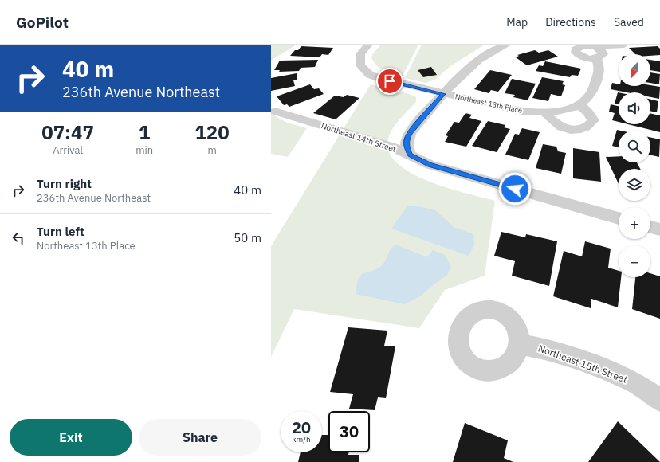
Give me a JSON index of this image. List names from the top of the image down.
{
  "streets": {
    "street": ["Northeast 13th Place", "Northeast 14th Street", "Northeast 15th Street"]
  },
  "north": "bottom left",
  "page": {
    "header": "GoPilot",
    "nav": ["Map", "Directions", "Saved"],
    "turn": ["40 m", "236th Avenue Northeast"],
    "map_buttons": ["+", "−"],
    "eta": [
      "07:47",
      "Arrival",
      "1",
      "min",
      "120",
      "m"
    ],
    "list": [
      {
        "name": "Turn right",
        "note": "236th Avenue Northeast",
        "value": "40 m"
      },
      {
        "name": "Turn left",
        "note": "Northeast 13th Place",
        "value": "50 m"
      }
    ],
    "speed": "20 km/h",
    "limit": "30",
    "buttons": ["Exit", "Share"]
  }
}
